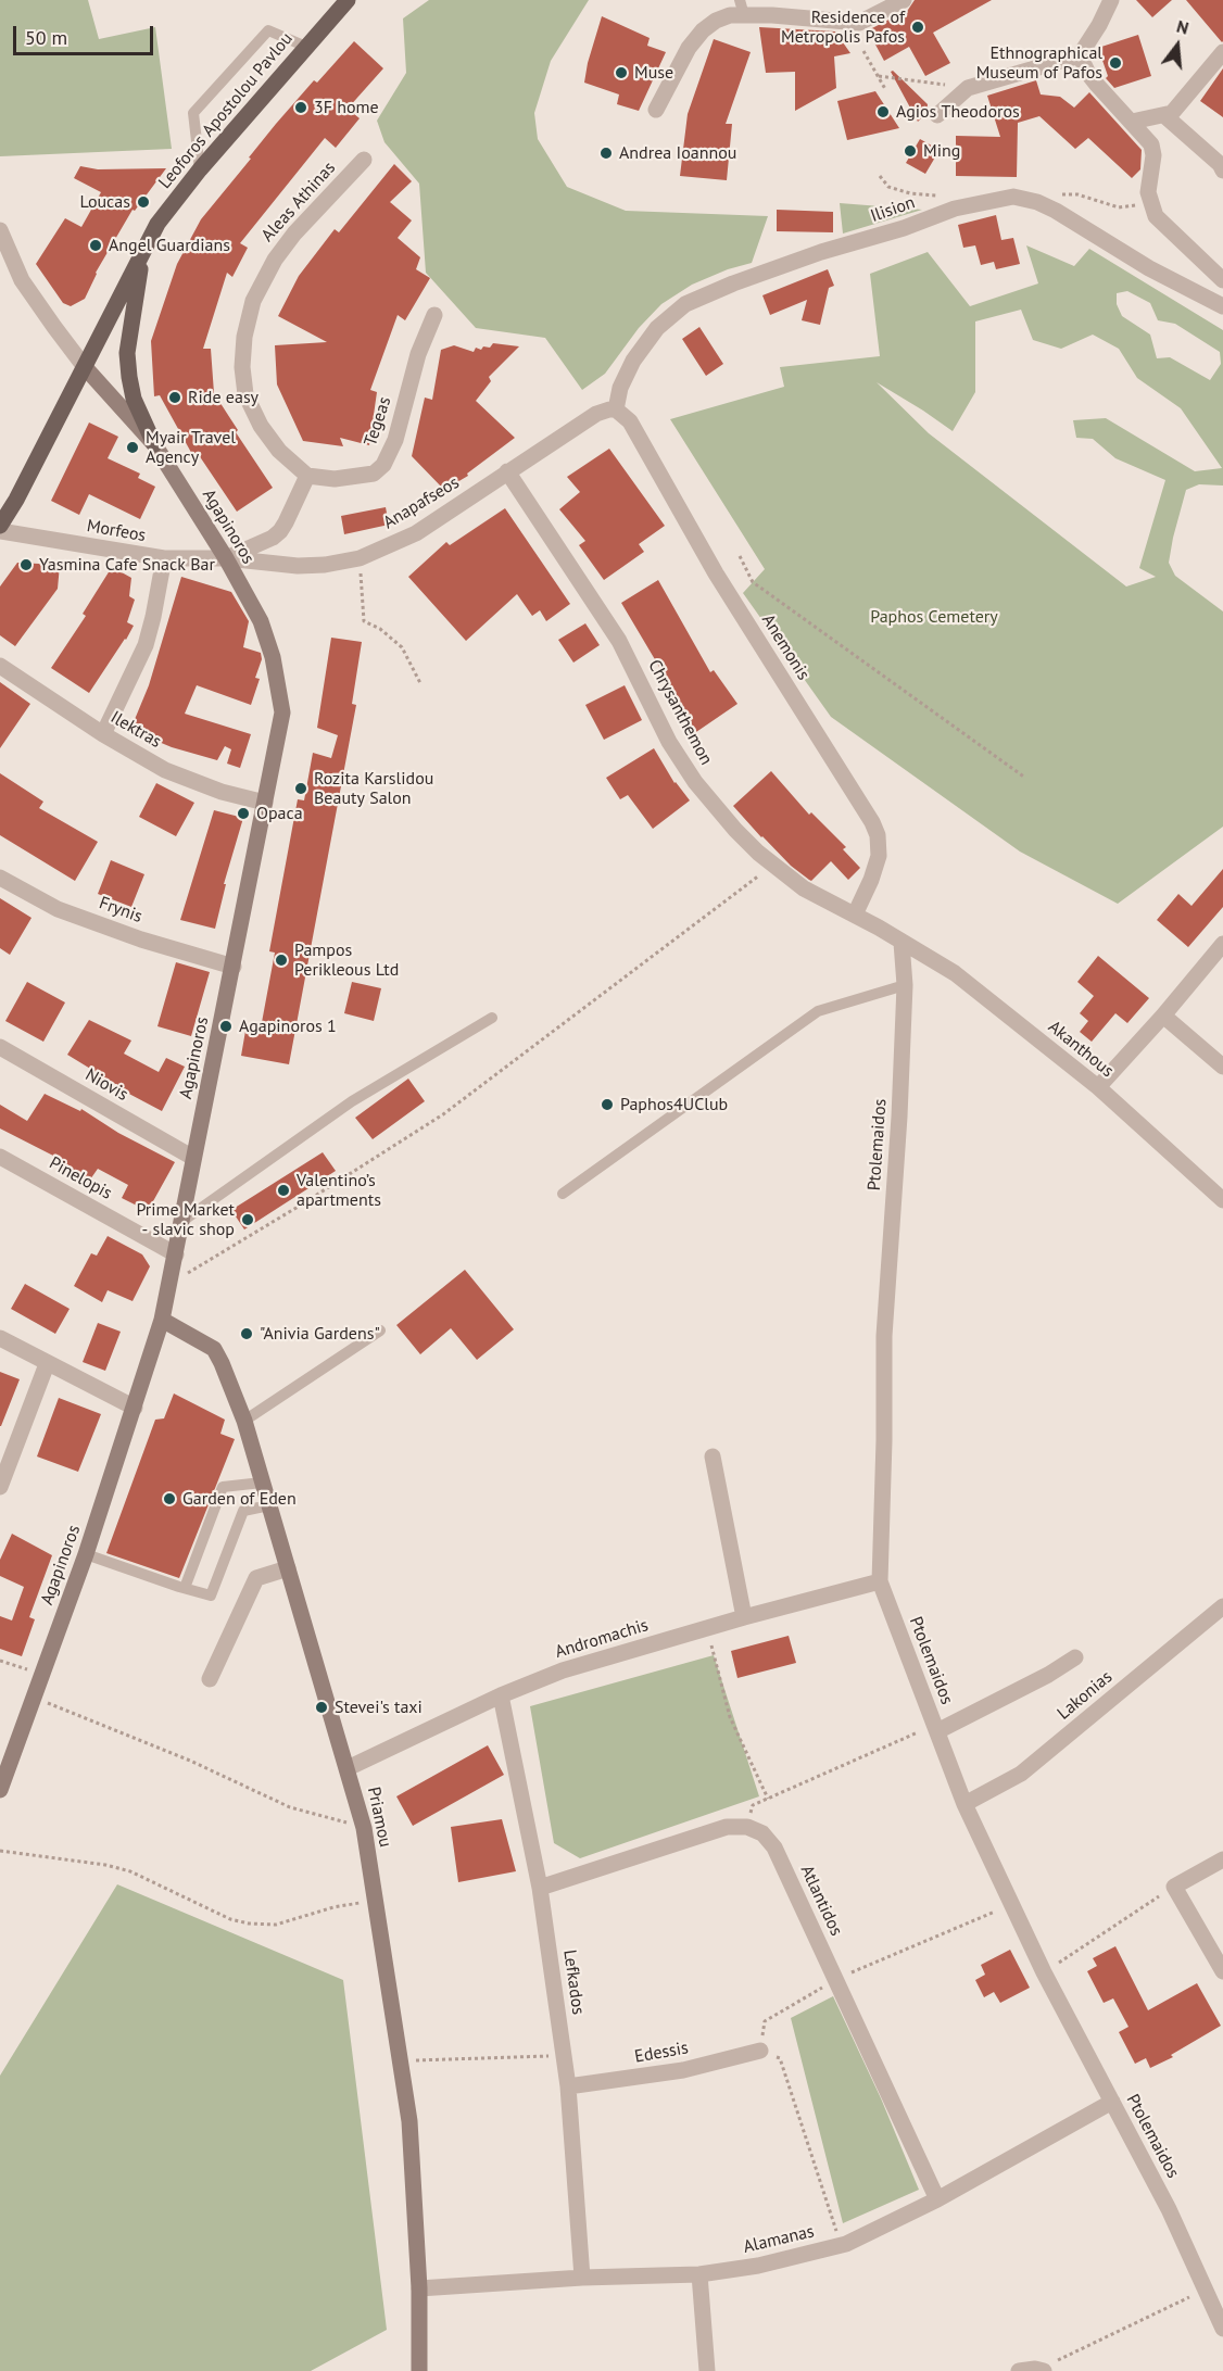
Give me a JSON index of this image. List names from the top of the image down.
{
  "streets": {
    "main road": ["Leoforos Apostolou Pavlou", "Agapinoros", "Priamou"],
    "street": [
      "Aleas Athinas",
      "Ilision",
      "Tegeas",
      "Anapafseos",
      "Morfeos",
      "Anemonis",
      "Chrysanthemon",
      "Ilektras",
      "Frynis",
      "Akanthous",
      "Niovis",
      "Ptolemaidos",
      "Pinelopis",
      "Andromachis",
      "Lakonias",
      "Atlantidos",
      "Lefkados",
      "Edessis",
      "Alamanas"
    ]
  },
  "crossings": [
    ["Leoforos Apostolou Pavlou", "Agapinoros"],
    ["Aleas Athinas", "Tegeas"],
    ["Ilision", "Anapafseos"],
    ["Ilision", "Anemonis"],
    ["Anapafseos", "Agapinoros"],
    ["Anapafseos", "Morfeos"],
    ["Anapafseos", "Anemonis"],
    ["Anapafseos", "Chrysanthemon"],
    ["Agapinoros", "Morfeos"],
    ["Agapinoros", "Ilektras"],
    ["Agapinoros", "Frynis"],
    ["Agapinoros", "Niovis"],
    ["Agapinoros", "Pinelopis"],
    ["Agapinoros", "Priamou"],
    ["Anemonis", "Chrysanthemon"],
    ["Chrysanthemon", "Akanthous"],
    ["Chrysanthemon", "Ptolemaidos"],
    ["Akanthous", "Ptolemaidos"],
    ["Ptolemaidos", "Andromachis"],
    ["Ptolemaidos", "Lakonias"],
    ["Ptolemaidos", "Alamanas"],
    ["Andromachis", "Priamou"],
    ["Andromachis", "Lefkados"],
    ["Priamou", "Alamanas"],
    ["Atlantidos", "Alamanas"],
    ["Lefkados", "Edessis"],
    ["Lefkados", "Alamanas"]
  ],
  "parks": ["Paphos Cemetery"],
  "places": [
    "Residence of Metropolis Pafos",
    "Ethnographical Museum of Pafos",
    "Muse",
    "3F home",
    "Agios Theodoros",
    "Ming",
    "Andrea Ioannou",
    "Loucas",
    "Angel Guardians",
    "Ride easy",
    "Myair Travel Agency",
    "Yasmina Cafe Snack Bar",
    "Rozita Karslidou Beauty Salon",
    "Opaca",
    "Pampos Perikleous Ltd",
    "Agapinoros 1",
    "Paphos4UClub",
    "Valentino’s apartments",
    "Prime Market - slavic shop",
    "\"Anivia Gardens\"",
    "Garden of Eden",
    "Stevei's taxi"
  ],
  "scale_bar": "50 m",
  "north": "top"
}
